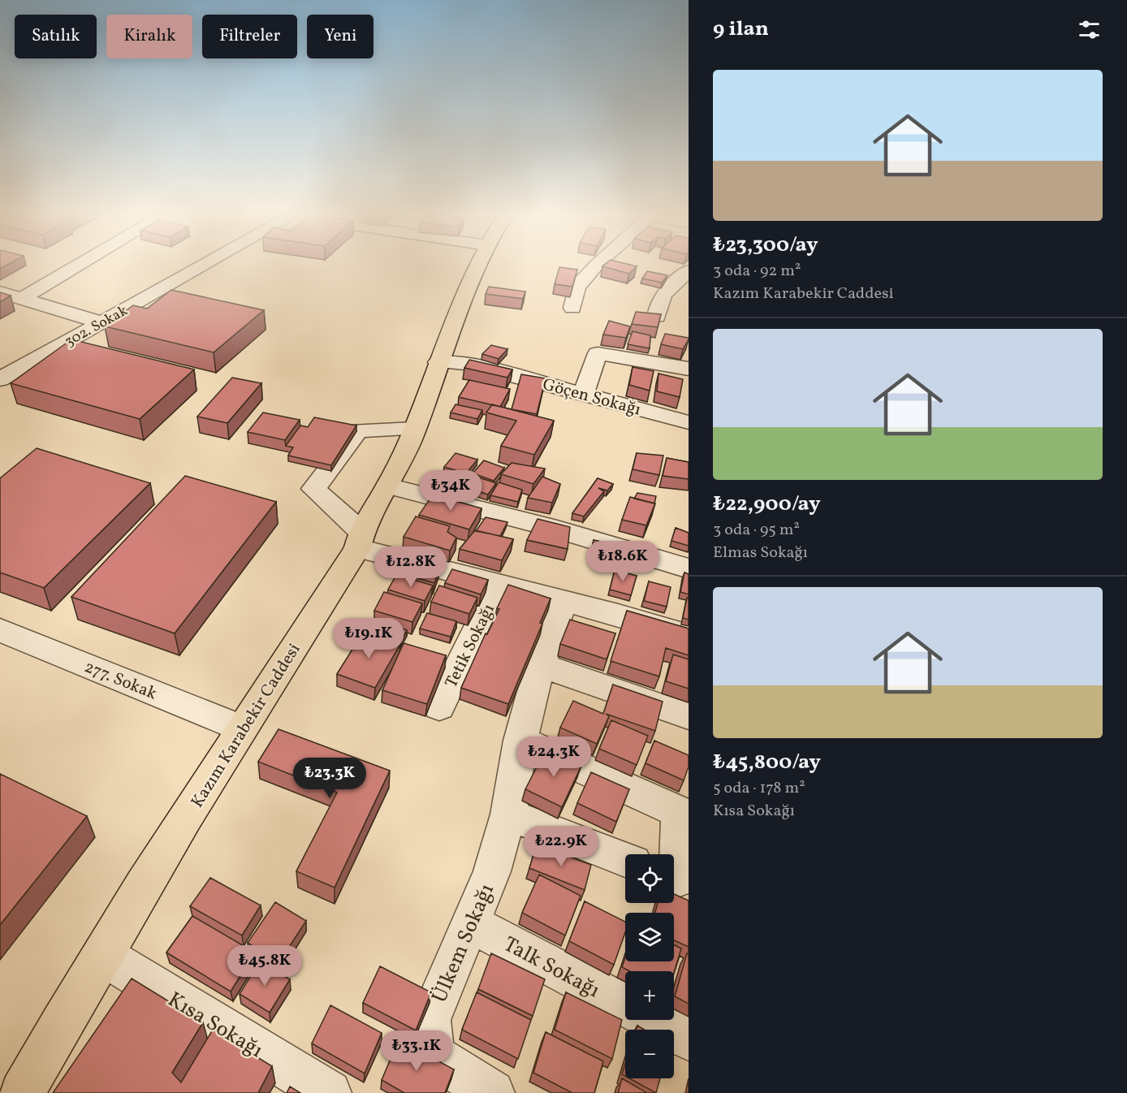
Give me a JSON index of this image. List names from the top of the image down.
{
  "streets": {
    "main road": ["Kazım Karabekir Caddesi"],
    "street": [
      "302. Sokak",
      "Göçen Sokağı",
      "Tetik Sokağı",
      "277. Sokak",
      "Ülkem Sokağı",
      "Talk Sokağı",
      "Kısa Sokağı"
    ]
  },
  "crossings": [
    ["Göçen Sokağı", "Kazım Karabekir Caddesi"],
    ["277. Sokak", "Kazım Karabekir Caddesi"],
    ["Kazım Karabekir Caddesi", "Kısa Sokağı"],
    ["Ülkem Sokağı", "Talk Sokağı"]
  ],
  "page": {
    "heading": "9 ilan",
    "chip": [
      "Satılık",
      "Kiralık",
      "Filtreler",
      "Yeni"
    ],
    "list": [
      {
        "name": "₺23,300/ay",
        "note": "3 oda · 92 m² · Kazım Karabekir Caddesi"
      },
      {
        "name": "₺22,900/ay",
        "note": "3 oda · 95 m² · Elmas Sokağı"
      },
      {
        "name": "₺45,800/ay",
        "note": "5 oda · 178 m² · Kısa Sokağı"
      }
    ],
    "price": [
      "₺34K",
      "₺18.6K",
      "₺12.8K",
      "₺19.1K",
      "₺24.3K",
      "₺23.3K",
      "₺22.9K",
      "₺45.8K",
      "₺33.1K"
    ],
    "map_buttons": ["+", "−"]
  }
}
